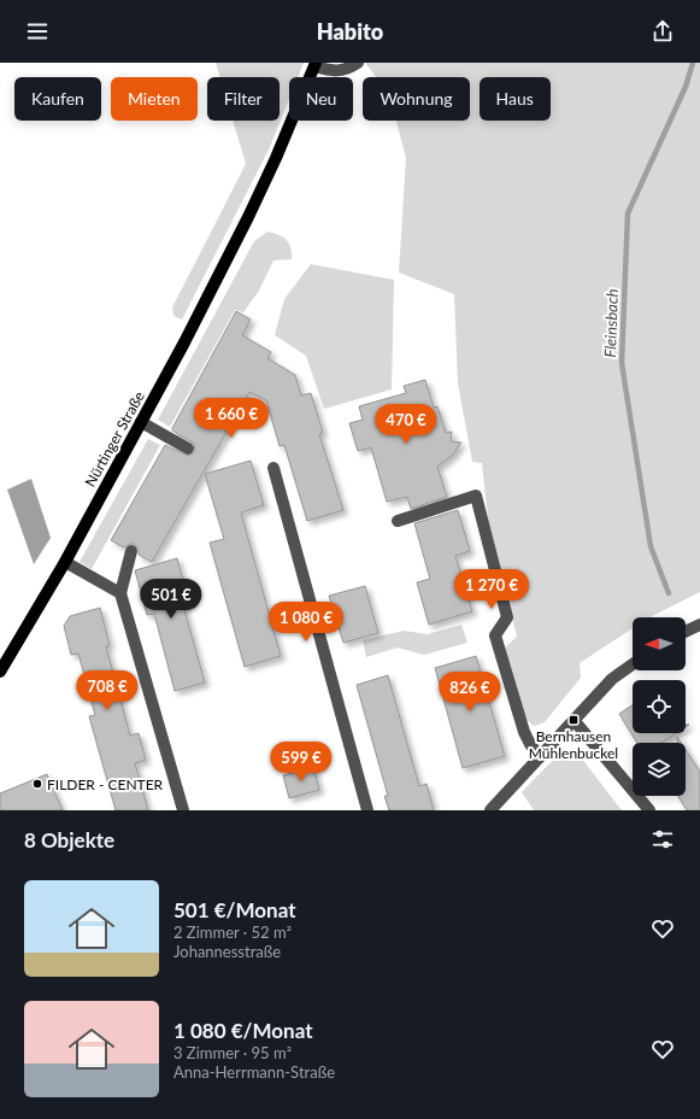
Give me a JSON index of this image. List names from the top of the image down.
{
  "streets": {
    "main road": ["Nürtinger Straße"]
  },
  "water": ["Fleinsbach"],
  "places": {
    "transit": ["Bernhausen Mühlenbuckel"],
    "other": ["FILDER - CENTER"]
  },
  "north": "left",
  "page": {
    "header": "Habito",
    "chip": [
      "Kaufen",
      "Mieten",
      "Filter",
      "Neu",
      "Wohnung",
      "Haus"
    ],
    "price": [
      "1 660 €",
      "470 €",
      "1 270 €",
      "501 €",
      "1 080 €",
      "708 €",
      "826 €",
      "599 €"
    ],
    "heading": "8 Objekte",
    "list": [
      {
        "name": "501 €/Monat",
        "note": "2 Zimmer · 52 m² · Johannesstraße"
      },
      {
        "name": "1 080 €/Monat",
        "note": "3 Zimmer · 95 m² · Anna-Herrmann-Straße"
      }
    ]
  }
}
